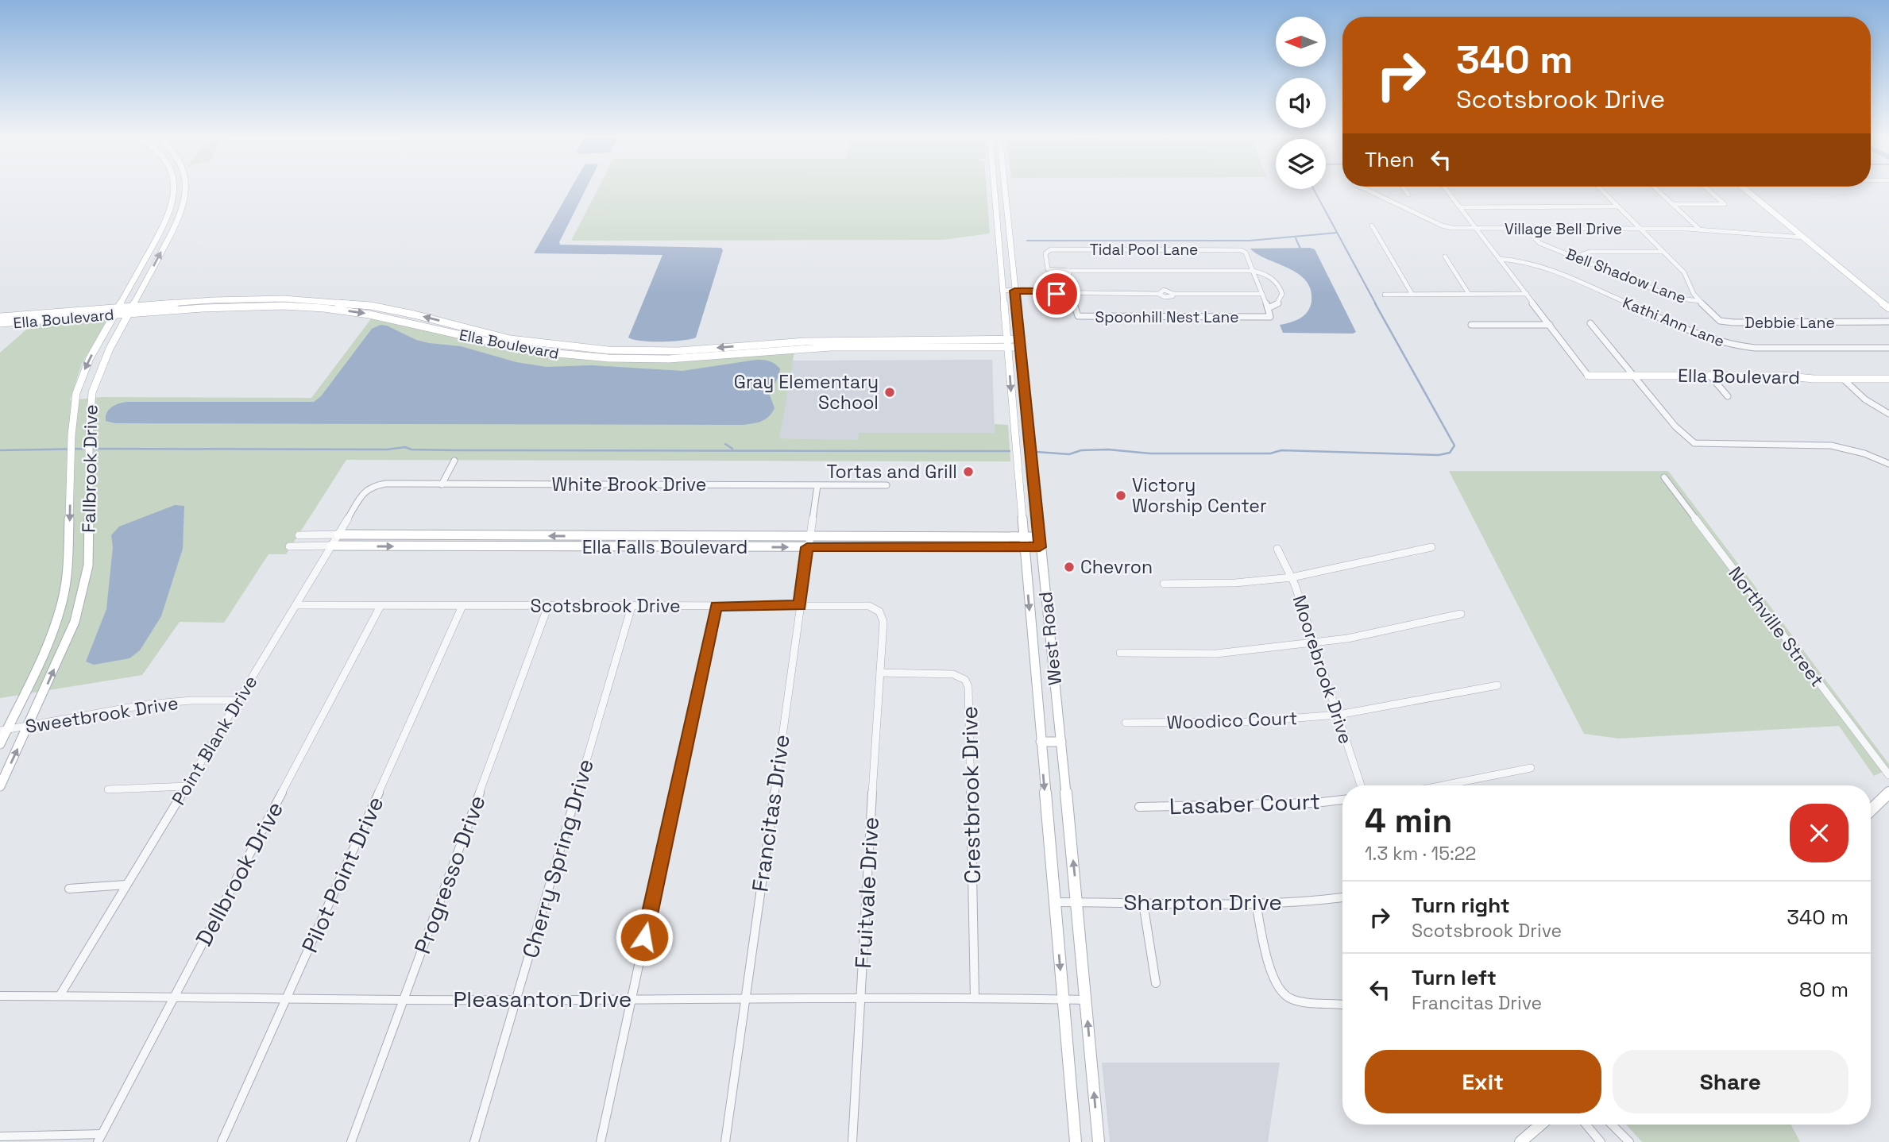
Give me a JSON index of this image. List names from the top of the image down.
{
  "streets": {
    "main road": [
      "Ella Boulevard",
      "Fallbrook Drive",
      "Ella Falls Boulevard",
      "West Road"
    ],
    "street": [
      "Village Bell Drive",
      "Tidal Pool Lane",
      "Bell Shadow Lane",
      "Spoonhill Nest Lane",
      "Kathi Ann Lane",
      "Debbie Lane",
      "White Brook Drive",
      "Scotsbrook Drive",
      "Northville Street",
      "Moorebrook Drive",
      "Sweetbrook Drive",
      "Woodico Court",
      "Point Blank Drive",
      "Crestbrook Drive",
      "Lasaber Court",
      "Francitas Drive",
      "Cherry Spring Drive",
      "Dellbrook Drive",
      "Pilot Point Drive",
      "Progresso Drive",
      "Fruitvale Drive",
      "Sharpton Drive",
      "Pleasanton Drive"
    ]
  },
  "crossings": [
    ["Village Bell Drive", "Bell Shadow Lane"],
    ["Tidal Pool Lane", "Spoonhill Nest Lane"],
    ["Bell Shadow Lane", "Debbie Lane"],
    ["Ella Boulevard", "Fallbrook Drive"],
    ["Ella Boulevard", "West Road"],
    ["Fallbrook Drive", "Sweetbrook Drive"],
    ["White Brook Drive", "Point Blank Drive"],
    ["White Brook Drive", "Francitas Drive"],
    ["Ella Falls Boulevard", "West Road"],
    ["Ella Falls Boulevard", "Point Blank Drive"],
    ["Ella Falls Boulevard", "Francitas Drive"],
    ["Scotsbrook Drive", "Point Blank Drive"],
    ["Scotsbrook Drive", "Francitas Drive"],
    ["Scotsbrook Drive", "Cherry Spring Drive"],
    ["Scotsbrook Drive", "Dellbrook Drive"],
    ["Scotsbrook Drive", "Pilot Point Drive"],
    ["Scotsbrook Drive", "Progresso Drive"],
    ["Scotsbrook Drive", "Fruitvale Drive"],
    ["West Road", "Sharpton Drive"],
    ["West Road", "Pleasanton Drive"],
    ["Moorebrook Drive", "Woodico Court"],
    ["Sweetbrook Drive", "Point Blank Drive"],
    ["Point Blank Drive", "Pleasanton Drive"],
    ["Crestbrook Drive", "Fruitvale Drive"],
    ["Crestbrook Drive", "Pleasanton Drive"],
    ["Francitas Drive", "Pleasanton Drive"],
    ["Cherry Spring Drive", "Pleasanton Drive"],
    ["Dellbrook Drive", "Pleasanton Drive"],
    ["Pilot Point Drive", "Pleasanton Drive"],
    ["Progresso Drive", "Pleasanton Drive"],
    ["Fruitvale Drive", "Pleasanton Drive"]
  ],
  "places": [
    "Gray Elementary School",
    "Tortas and Grill",
    "Victory Worship Center",
    "Chevron"
  ],
  "north": "left",
  "page": {
    "turn": ["340 m", "Scotsbrook Drive"],
    "then": "Then",
    "heading": ["4 min", "1.3 km · 15:22"],
    "list": [
      {
        "name": "Turn right",
        "note": "Scotsbrook Drive",
        "value": "340 m"
      },
      {
        "name": "Turn left",
        "note": "Francitas Drive",
        "value": "80 m"
      }
    ],
    "buttons": ["Exit", "Share"]
  }
}
